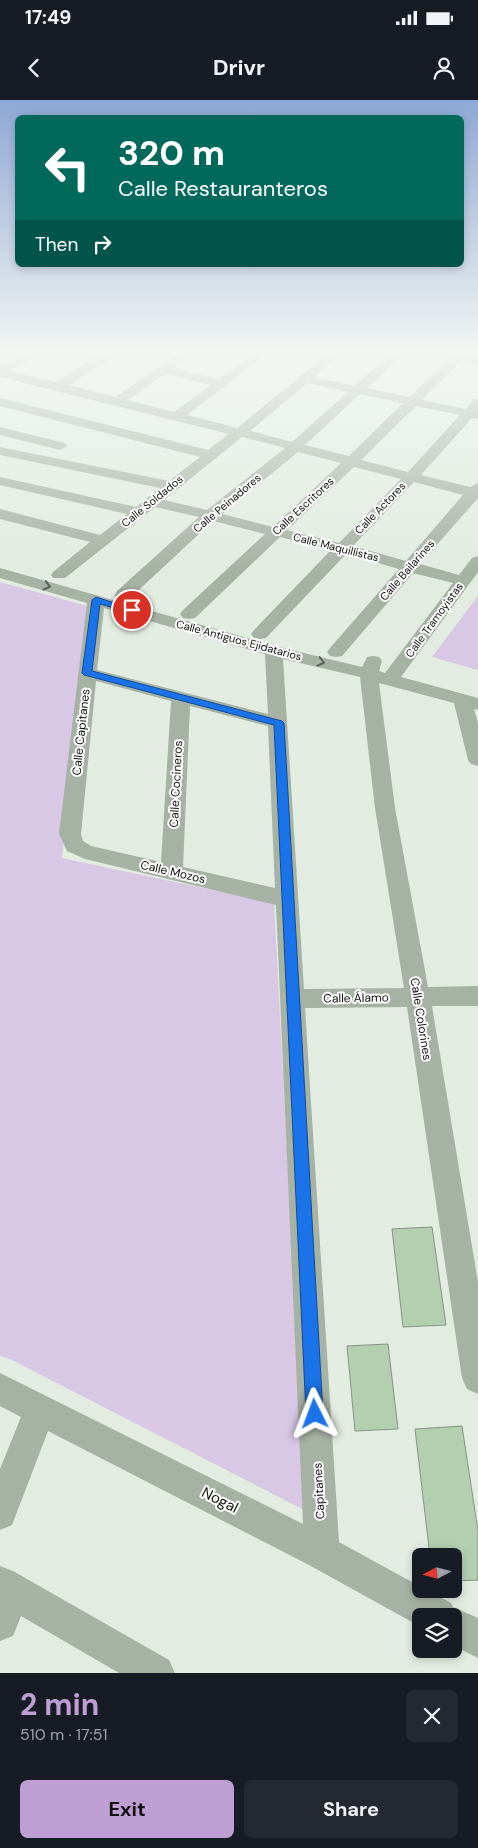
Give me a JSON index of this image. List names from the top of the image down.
{
  "streets": {
    "street": [
      "Calle Soldados",
      "Calle Peinadores",
      "Calle Escritores",
      "Calle Actores",
      "Calle Maquillistas",
      "Calle Bailarines",
      "Calle Tramoyistas",
      "Calle Antiguos Ejidatarios",
      "Calle Capitanes",
      "Calle Cocineros",
      "Calle Mozos",
      "Calle Álamo",
      "Calle Colorines",
      "Capitanes",
      "Nogal"
    ]
  },
  "crossings": [
    ["Calle Soldados", "Calle Maquillistas"],
    ["Calle Soldados", "Calle Antiguos Ejidatarios"],
    ["Calle Peinadores", "Calle Maquillistas"],
    ["Calle Peinadores", "Calle Antiguos Ejidatarios"],
    ["Calle Escritores", "Calle Maquillistas"],
    ["Calle Escritores", "Calle Antiguos Ejidatarios"],
    ["Calle Actores", "Calle Maquillistas"],
    ["Calle Actores", "Calle Antiguos Ejidatarios"],
    ["Calle Actores", "Capitanes"],
    ["Calle Maquillistas", "Calle Bailarines"],
    ["Calle Maquillistas", "Calle Tramoyistas"],
    ["Calle Bailarines", "Calle Antiguos Ejidatarios"],
    ["Calle Tramoyistas", "Calle Antiguos Ejidatarios"],
    ["Calle Tramoyistas", "Calle Colorines"],
    ["Calle Antiguos Ejidatarios", "Calle Capitanes"],
    ["Calle Antiguos Ejidatarios", "Calle Colorines"],
    ["Calle Antiguos Ejidatarios", "Capitanes"],
    ["Calle Capitanes", "Calle Mozos"],
    ["Calle Cocineros", "Calle Mozos"],
    ["Calle Mozos", "Capitanes"],
    ["Calle Álamo", "Calle Colorines"],
    ["Calle Álamo", "Capitanes"],
    ["Capitanes", "Nogal"]
  ],
  "north": "left",
  "page": {
    "status": "17:49",
    "header": "Drivr",
    "turn": ["320 m", "Calle Restauranteros"],
    "then": "Then",
    "heading": ["2 min", "510 m · 17:51"],
    "buttons": ["Exit", "Share"]
  }
}
